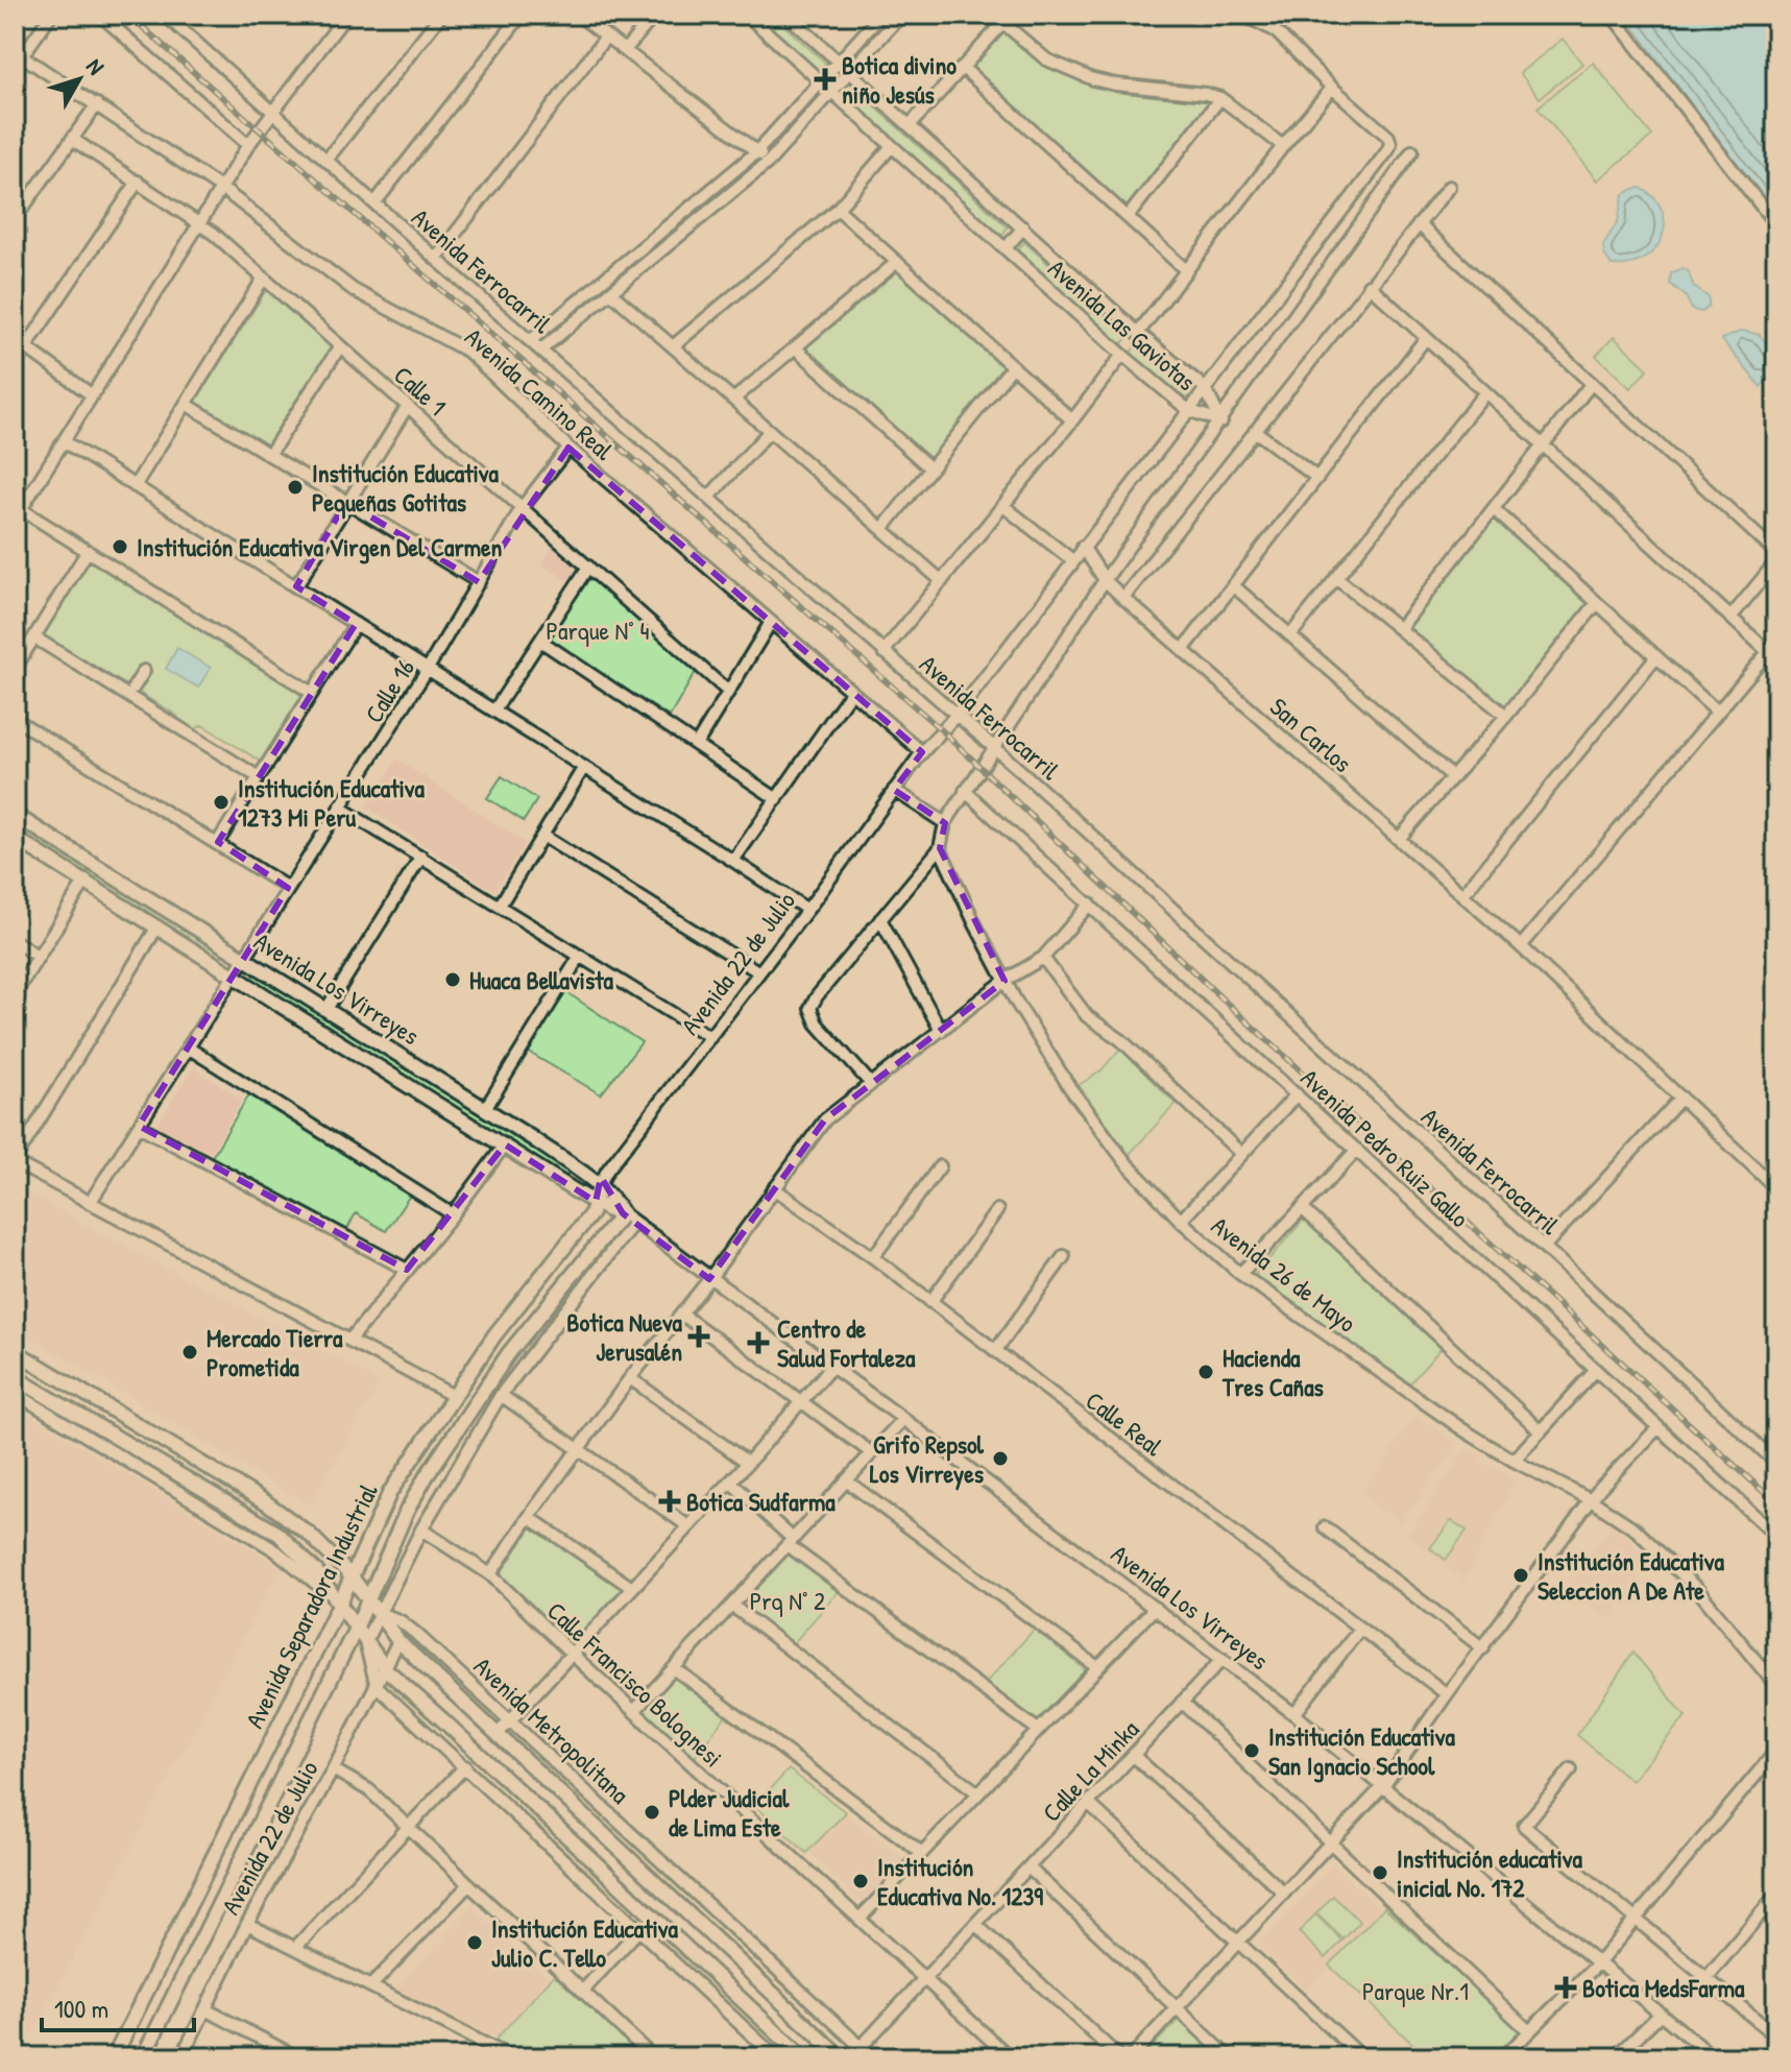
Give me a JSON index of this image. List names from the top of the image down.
{
  "streets": {
    "main road": [
      "Avenida 22 de Julio",
      "Avenida Los Virreyes",
      "Avenida Separadora Industrial",
      "Avenida Metropolitana"
    ],
    "street": [
      "Avenida Ferrocarril",
      "Avenida Las Gaviotas",
      "Calle 1",
      "Avenida Camino Real",
      "Calle 16",
      "San Carlos",
      "Avenida Pedro Ruiz Gallo",
      "Avenida 26 de Mayo",
      "Calle Real",
      "Calle Francisco Bolognesi",
      "Calle La Minka"
    ]
  },
  "crossings": [
    ["Avenida Ferrocarril", "Avenida 22 de Julio"],
    ["Avenida Las Gaviotas", "Avenida 22 de Julio"],
    ["Calle 1", "Calle 16"],
    ["Avenida Camino Real", "Calle 16"],
    ["Avenida Camino Real", "Avenida 22 de Julio"],
    ["Calle 16", "Avenida Los Virreyes"],
    ["San Carlos", "Avenida 22 de Julio"],
    ["Avenida 22 de Julio", "Avenida Los Virreyes"],
    ["Avenida 22 de Julio", "Avenida Separadora Industrial"],
    ["Avenida 22 de Julio", "Avenida Metropolitana"],
    ["Avenida Los Virreyes", "Avenida Separadora Industrial"],
    ["Avenida Los Virreyes", "Calle La Minka"],
    ["Avenida Separadora Industrial", "Avenida Metropolitana"],
    ["Calle Francisco Bolognesi", "Calle La Minka"],
    ["Avenida Metropolitana", "Calle La Minka"]
  ],
  "parks": ["Parque N° 4", "Prq N° 2", "Parque Nr.1"],
  "places": {
    "health": [
      "Botica divino niño Jesús",
      "Botica Nueva Jerusalén",
      "Centro de Salud Fortaleza",
      "Botica Sudfarma",
      "Botica MedsFarma"
    ],
    "other": [
      "Institución Educativa Pequeñas Gotitas",
      "Institución Educativa Virgen Del Carmen",
      "Institución Educativa 1273 Mi Peru",
      "Huaca Bellavista",
      "Mercado Tierra Prometida",
      "Hacienda Tres Cañas",
      "Grifo Repsol Los Virreyes",
      "Institución Educativa Seleccion A De Ate",
      "Institución Educativa San Ignacio School",
      "Plder Judicial de Lima Este",
      "Institución educativa inicial No. 172",
      "Institución Educativa No. 1239",
      "Institución Educativa Julio C. Tello"
    ]
  },
  "scale_bar": "100 m",
  "north": "top right"
}
